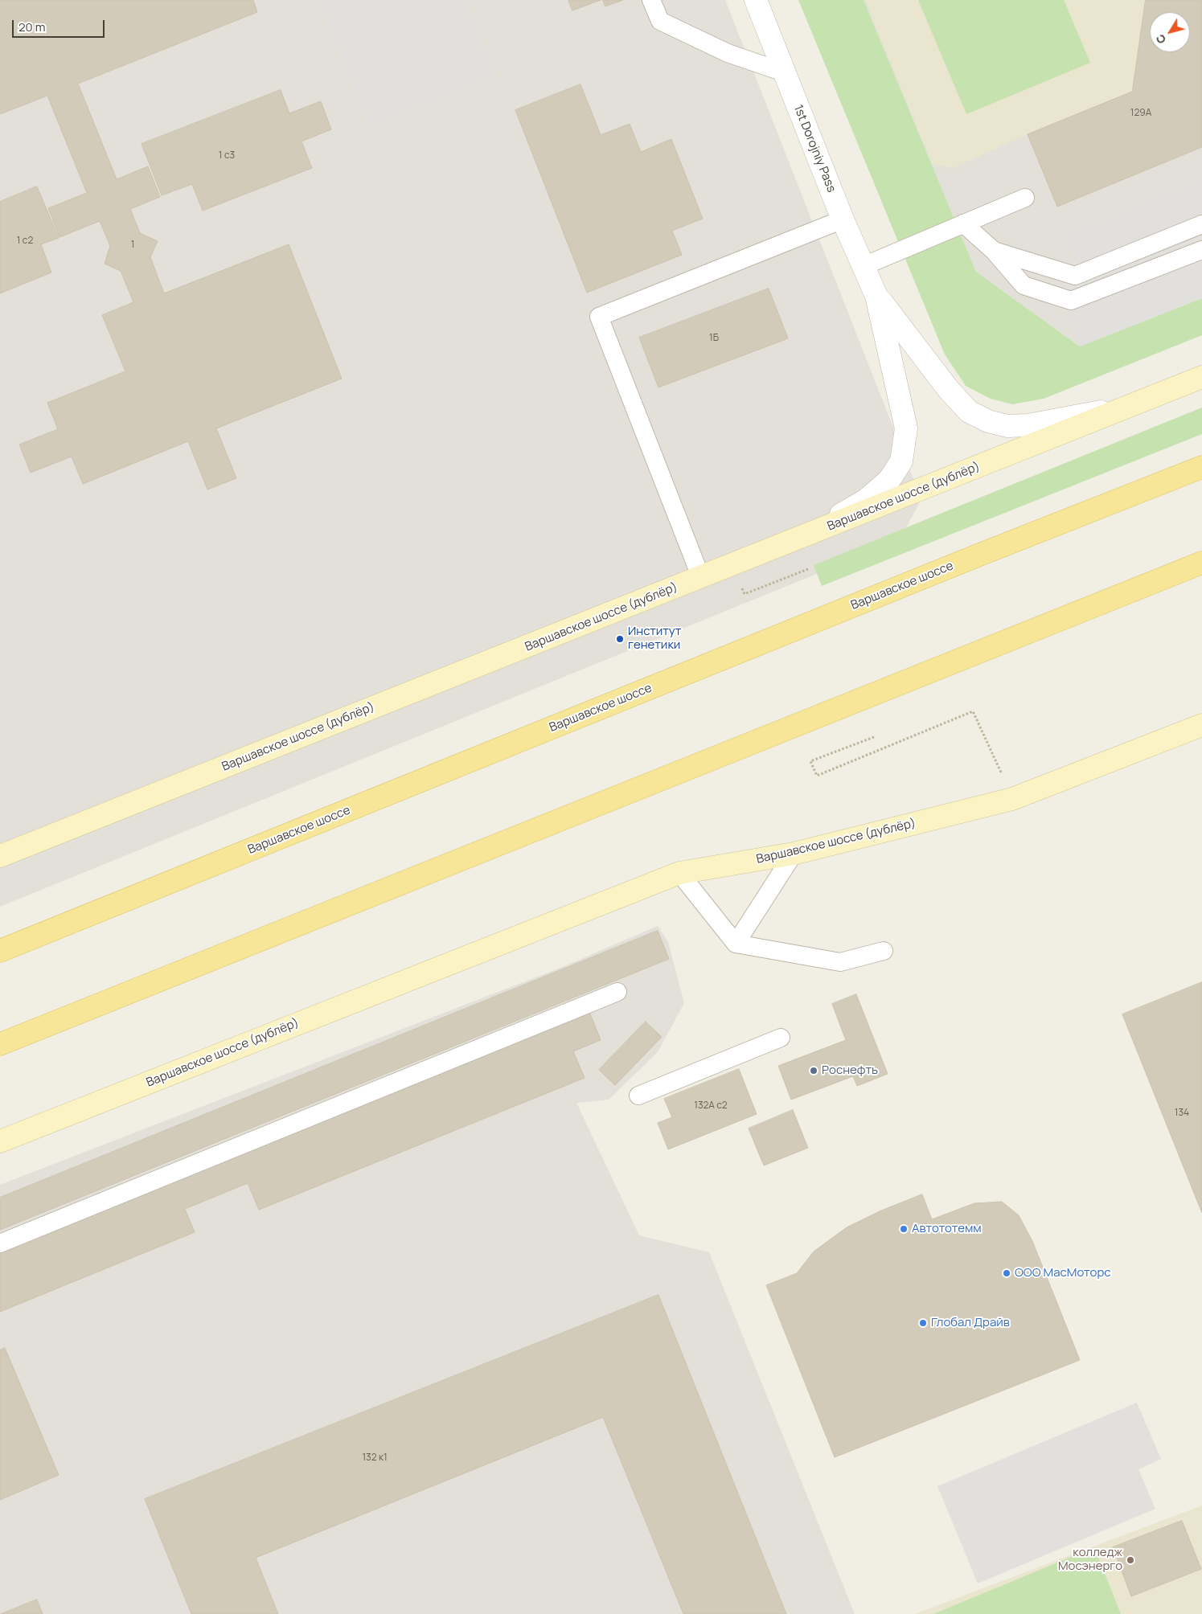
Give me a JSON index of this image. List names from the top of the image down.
{
  "streets": {
    "main road": ["Варшавское шоссе (дублёр)", "Варшавское шоссе"],
    "street": ["1st Dorojniy Pass"]
  },
  "places": [
    "Институт генетики",
    "Роснефть",
    "Автототемм",
    "ООО МасМоторс",
    "Глобал Драйв",
    "колледж Мосэнерго"
  ],
  "house_numbers": [
    "129А",
    "1 с3",
    "1 с2",
    "1",
    "1Б",
    "132А с2",
    "134",
    "132 к1"
  ],
  "scale_bar": "20 m",
  "north": "bottom left"
}
